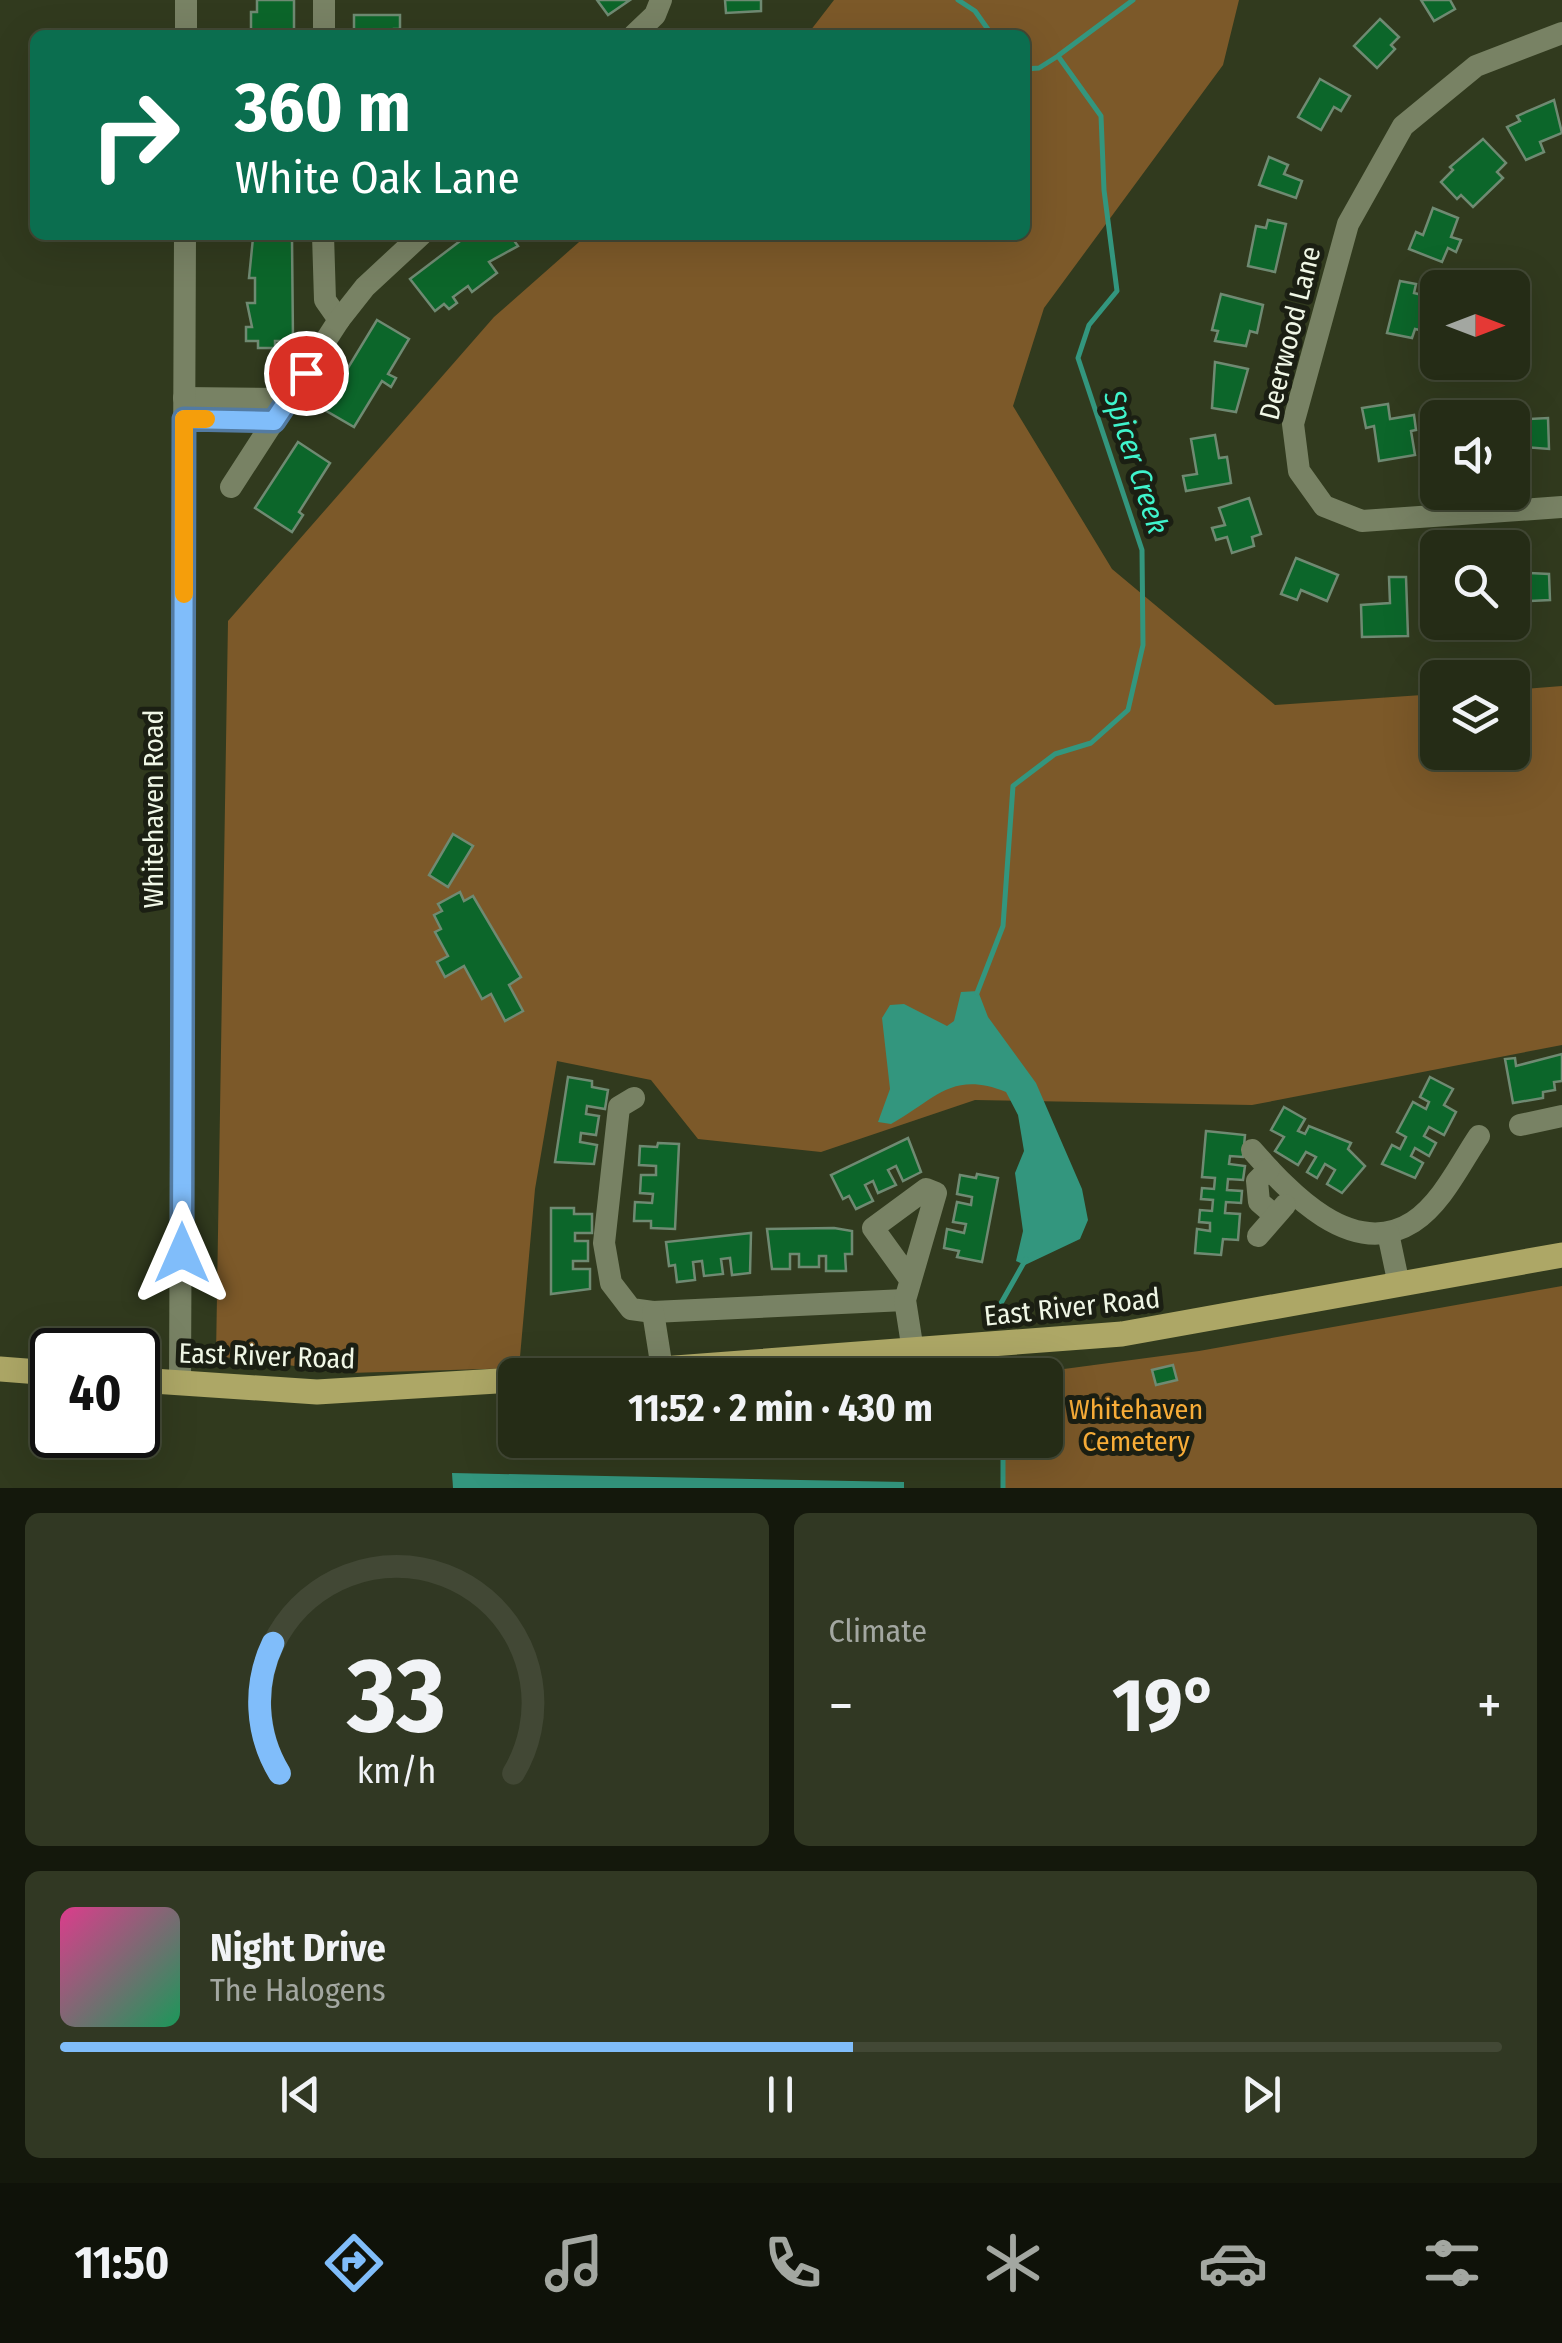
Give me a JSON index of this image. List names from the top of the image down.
{
  "streets": {
    "main road": ["East River Road"],
    "street": ["Deerwood Lane", "Whitehaven Road"]
  },
  "crossings": [
    ["Whitehaven Road", "East River Road"]
  ],
  "water": ["Spicer Creek"],
  "parks": ["Whitehaven Cemetery"],
  "north": "right",
  "page": {
    "turn": ["360 m", "White Oak Lane"],
    "limit": "40",
    "trip": "11:52 · 2 min · 430 m",
    "tile": "Climate",
    "heat": ["−", "19°", "+"],
    "song": ["Night Drive", "The Halogens"],
    "tabs": "11:50",
    "gauge": ["33", "km/h"]
  }
}
